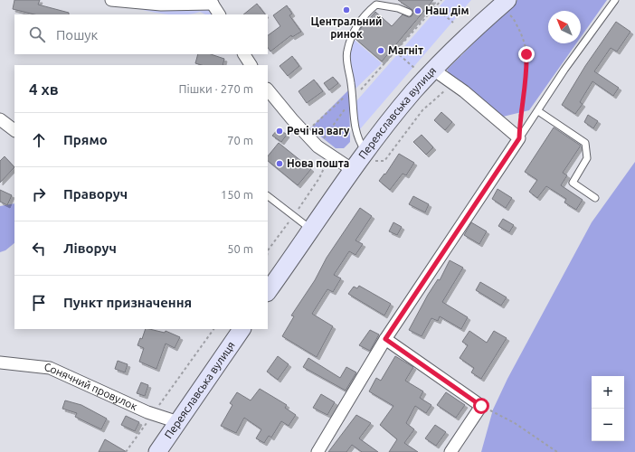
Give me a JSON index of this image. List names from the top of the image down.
{
  "streets": {
    "main road": ["Переяславська вулиця"],
    "street": ["Сонячний провулок"]
  },
  "crossings": [
    ["Переяславська вулиця", "Сонячний провулок"]
  ],
  "places": [
    "Центральний ринок",
    "Наш дім",
    "Магніт",
    "Речі на вагу",
    "Нова пошта"
  ],
  "north": "top left",
  "page": {
    "search": "Пошук",
    "heading": ["4 хв", "Пішки · 270 m"],
    "list": [
      ["Прямо", "70 m"],
      ["Праворуч", "150 m"],
      ["Ліворуч", "50 m"],
      "Пункт призначення"
    ],
    "map_buttons": ["+", "−"]
  }
}
